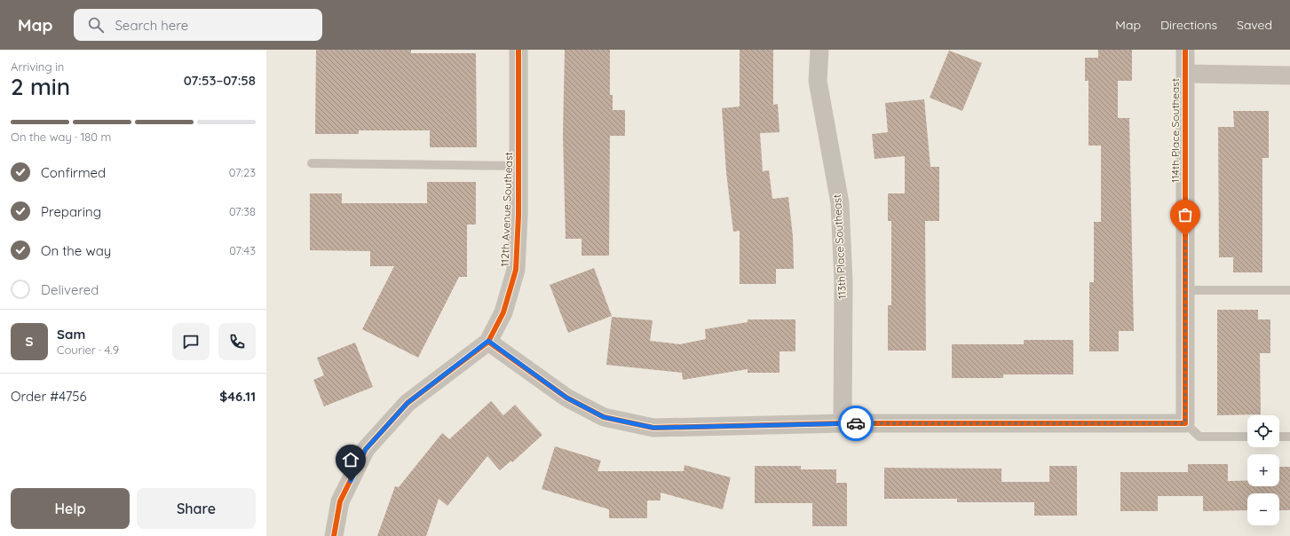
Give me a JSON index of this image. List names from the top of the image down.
{
  "streets": {
    "street": ["114th Place Southeast", "112th Avenue Southeast", "113th Place Southeast"]
  },
  "page": {
    "header": "Map",
    "search": "Search here",
    "nav": ["Map", "Directions", "Saved"],
    "heading": ["2 min", "Arriving in", "07:53–07:58"],
    "panel": [
      "Sam",
      "Courier · 4.9",
      "Order #4756",
      "$46.11"
    ],
    "bar": "On the way · 180 m",
    "list": [
      ["Confirmed", "07:23"],
      ["Preparing", "07:38"],
      ["On the way", "07:43"],
      "Delivered"
    ],
    "round": "S",
    "map_buttons": ["+", "−"],
    "buttons": ["Help", "Share"]
  }
}
